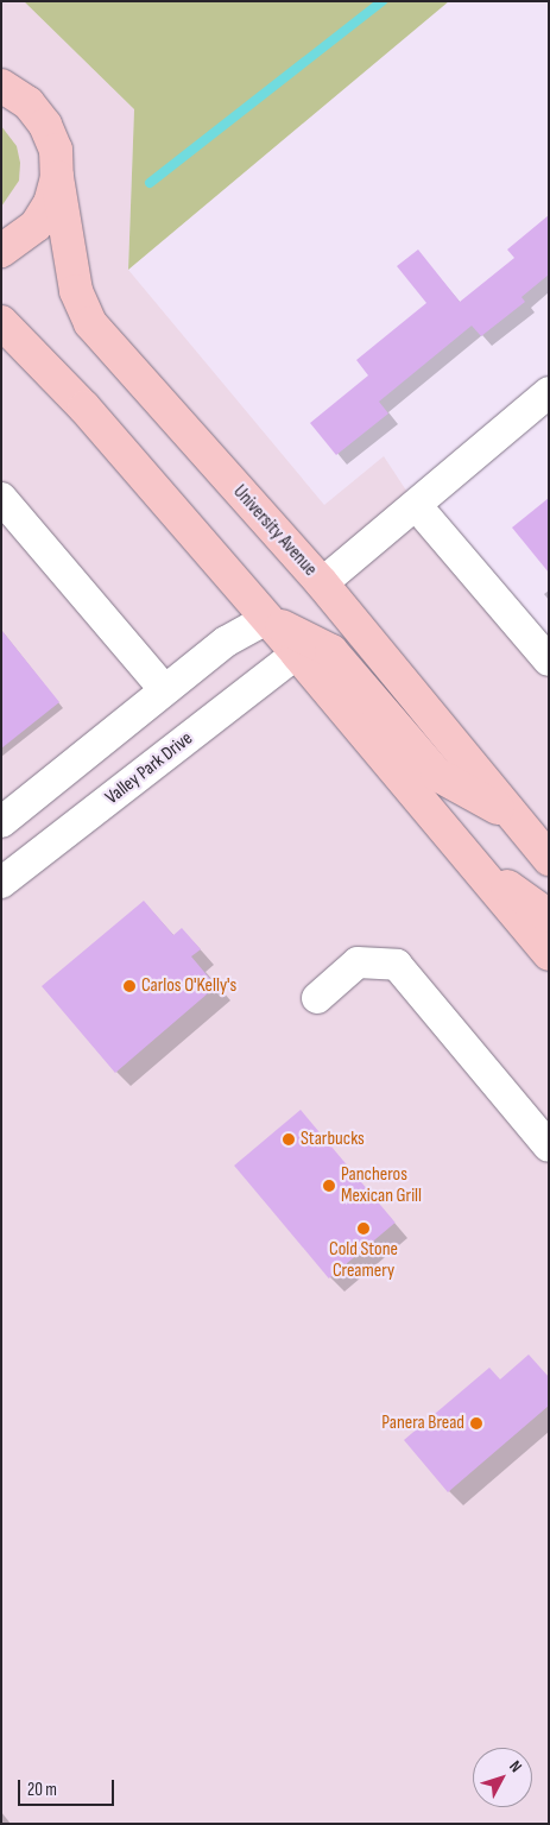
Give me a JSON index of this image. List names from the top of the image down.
{
  "streets": {
    "main road": ["University Avenue"],
    "street": ["Valley Park Drive"]
  },
  "places": [
    "Carlos O'Kelly's",
    "Starbucks",
    "Pancheros Mexican Grill",
    "Cold Stone Creamery",
    "Panera Bread"
  ],
  "scale_bar": "20 m",
  "north": "top right"
}
